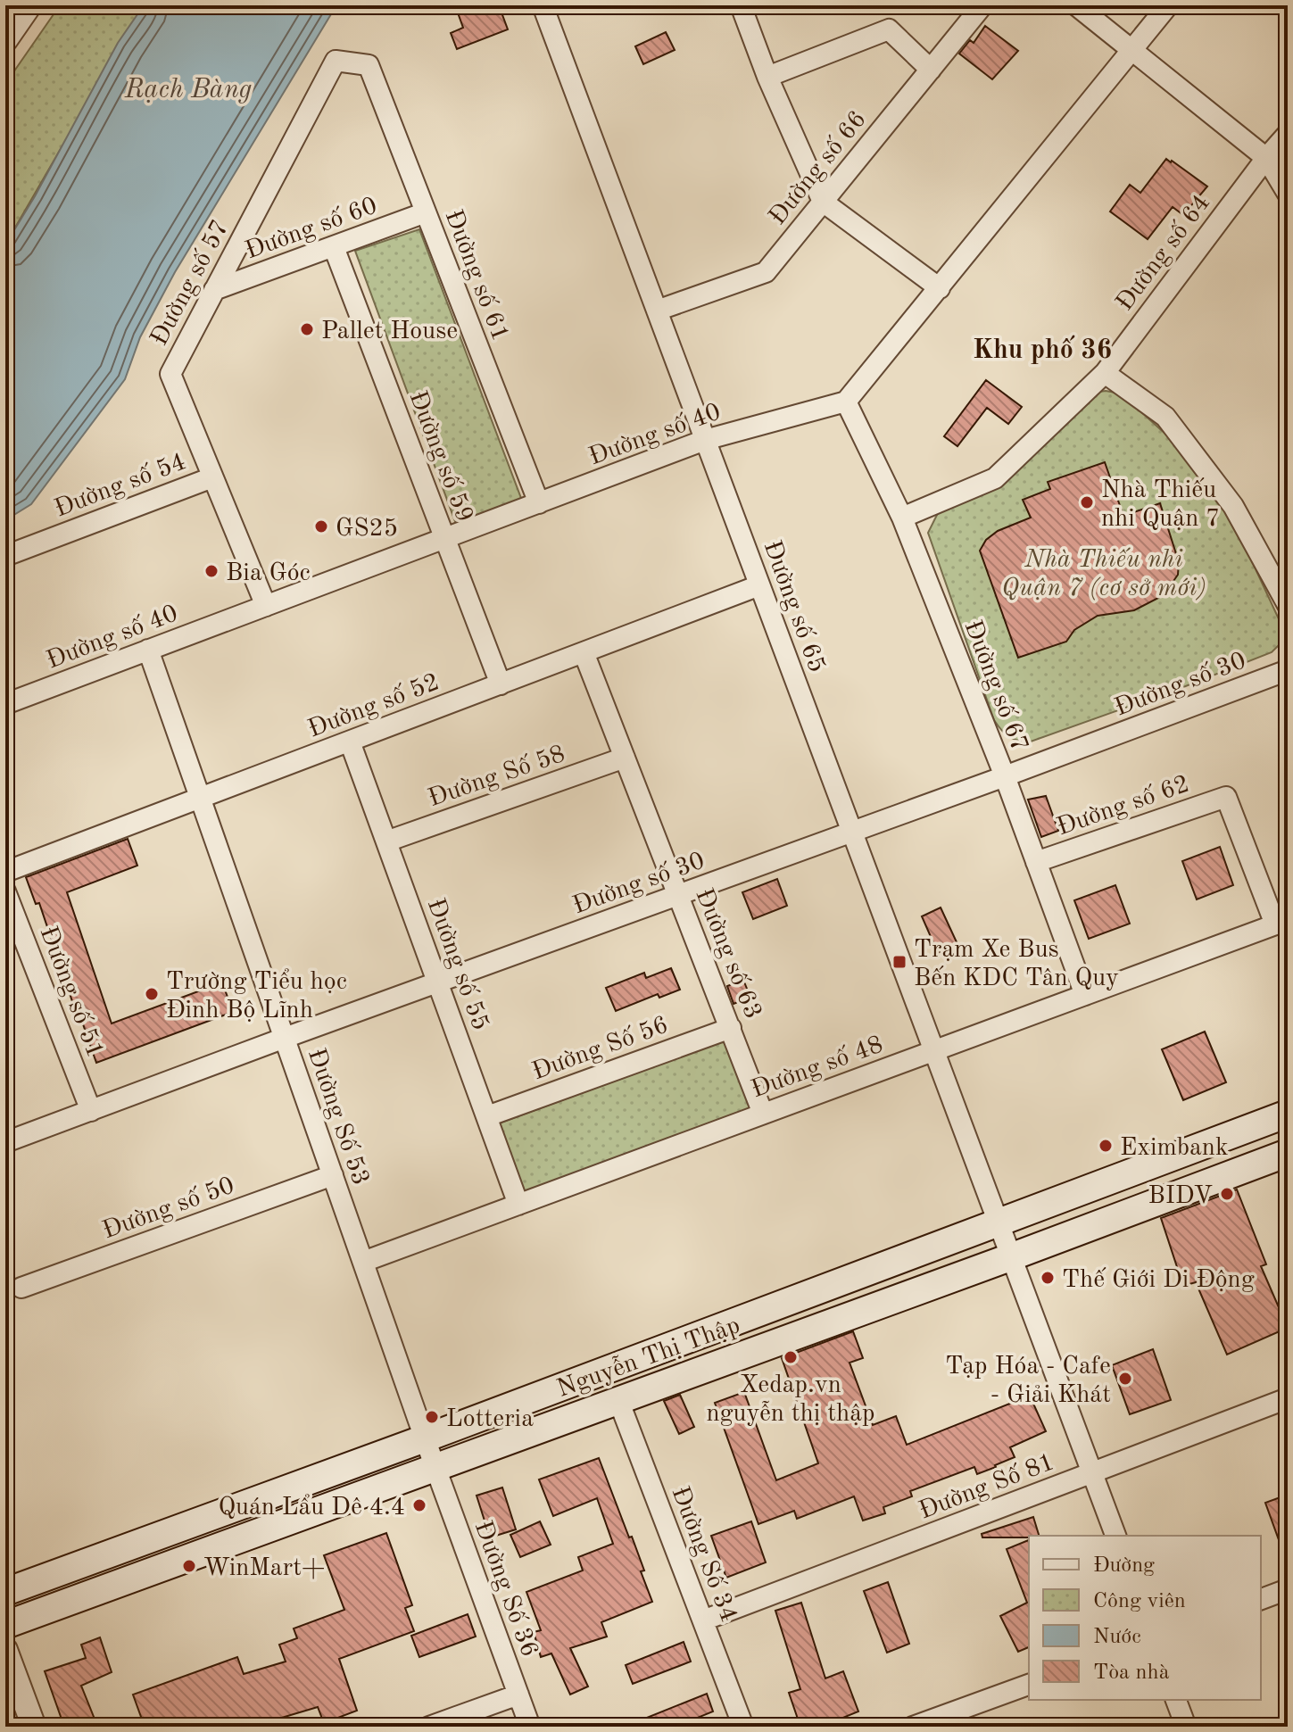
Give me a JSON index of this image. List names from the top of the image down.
{
  "streets": {
    "main road": ["Nguyễn Thị Thập"],
    "street": [
      "Đường số 66",
      "Đường số 60",
      "Đường số 64",
      "Đường số 61",
      "Đường số 57",
      "Đường số 40",
      "Đường số 59",
      "Đường số 54",
      "Đường số 65",
      "Đường số 30",
      "Đường số 67",
      "Đường số 52",
      "Đường Số 58",
      "Đường số 62",
      "Đường số 63",
      "Đường số 55",
      "Đường số 51",
      "Đường Số 56",
      "Đường số 48",
      "Đường Số 53",
      "Đường số 50",
      "Đường Số 81",
      "Đường Số 34",
      "Đường Số 36"
    ]
  },
  "crossings": [
    ["Đường số 66", "Đường số 65"],
    ["Đường số 60", "Đường số 61"],
    ["Đường số 60", "Đường số 57"],
    ["Đường số 60", "Đường số 59"],
    ["Đường số 64", "Đường số 67"],
    ["Đường số 61", "Đường số 57"],
    ["Đường số 61", "Đường số 40"],
    ["Đường số 57", "Đường số 40"],
    ["Đường số 57", "Đường số 54"],
    ["Đường số 40", "Đường số 59"],
    ["Đường số 40", "Đường số 65"],
    ["Đường số 40", "Đường số 67"],
    ["Đường số 40", "Đường Số 53"],
    ["Đường số 59", "Đường số 52"],
    ["Đường số 65", "Đường số 30"],
    ["Đường số 65", "Đường số 52"],
    ["Đường số 65", "Đường số 48"],
    ["Đường số 65", "Nguyễn Thị Thập"],
    ["Đường số 65", "Đường Số 81"],
    ["Đường số 30", "Đường số 67"],
    ["Đường số 30", "Đường số 63"],
    ["Đường số 30", "Đường số 55"],
    ["Đường số 30", "Đường số 51"],
    ["Đường số 30", "Đường Số 53"],
    ["Đường số 67", "Đường số 62"],
    ["Đường số 67", "Đường số 48"],
    ["Đường số 52", "Đường số 63"],
    ["Đường số 52", "Đường số 55"],
    ["Đường số 52", "Đường Số 53"],
    ["Đường Số 58", "Đường số 63"],
    ["Đường Số 58", "Đường số 55"],
    ["Đường số 62", "Đường số 48"],
    ["Đường số 63", "Đường Số 56"],
    ["Đường số 63", "Đường số 48"],
    ["Đường số 55", "Đường Số 56"],
    ["Đường số 55", "Đường số 48"],
    ["Đường số 48", "Đường Số 53"],
    ["Đường Số 53", "Đường số 50"],
    ["Đường Số 53", "Nguyễn Thị Thập"],
    ["Đường Số 53", "Đường Số 36"],
    ["Nguyễn Thị Thập", "Đường Số 34"],
    ["Nguyễn Thị Thập", "Đường Số 36"],
    ["Đường Số 81", "Đường Số 34"]
  ],
  "districts": ["Khu phố 36"],
  "water": ["Rạch Bàng"],
  "parks": ["Nhà Thiếu nhi Quận 7 (cơ sở mới)"],
  "places": {
    "other": [
      "Pallet House",
      "Nhà Thiếu nhi Quận 7",
      "GS25",
      "Bia Góc",
      "Trường Tiểu học Đinh Bộ Lĩnh",
      "Eximbank",
      "BIDV",
      "Thế Giới Di Động",
      "Xedap.vn nguyễn thị thập",
      "Tạp Hóa - Cafe - Giải Khát",
      "Lotteria",
      "Quán Lẩu Dê 4.4",
      "WinMart+"
    ],
    "transit": ["Trạm Xe Bus Bến KDC Tân Quy"]
  },
  "legend": [
    "Đường",
    "Công viên",
    "Nước",
    "Tòa nhà"
  ]
}
